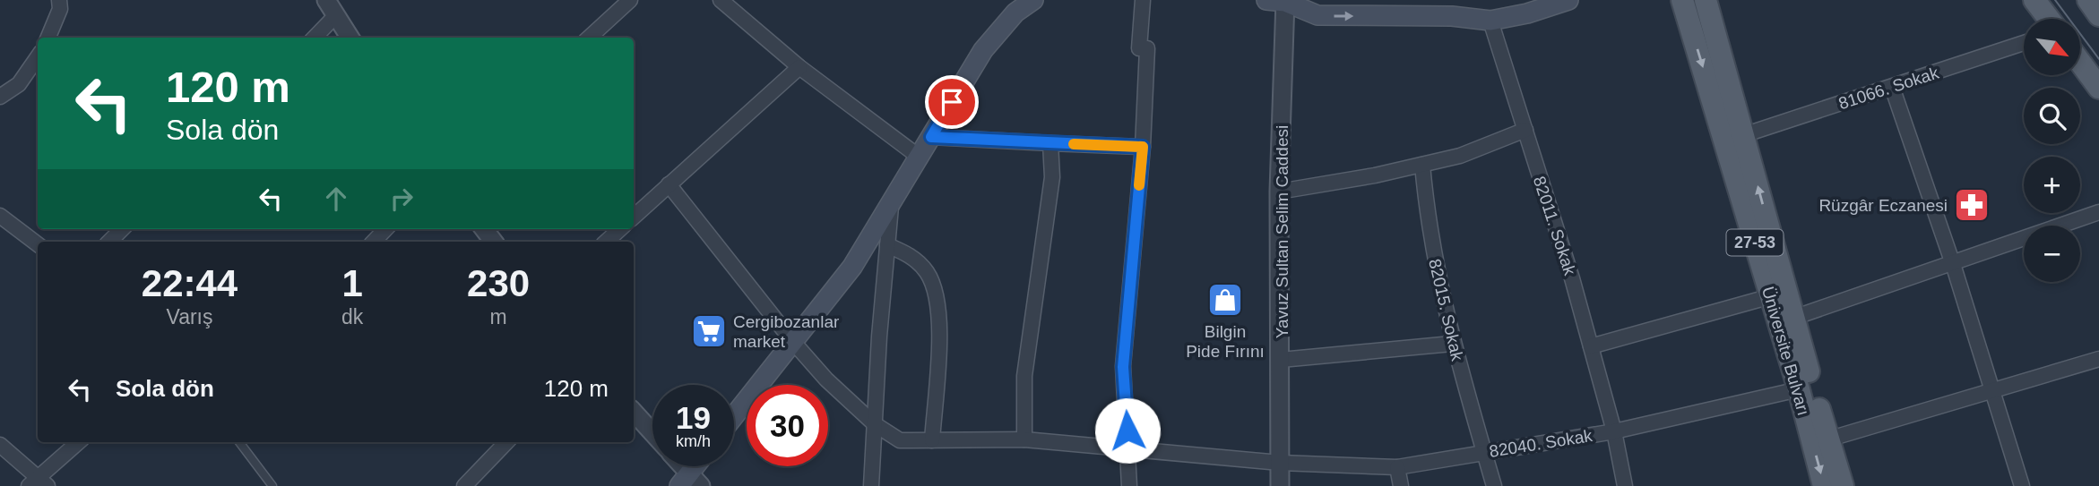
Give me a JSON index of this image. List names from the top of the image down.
{
  "streets": {
    "main road": ["27-53", "Üniversite Bulvarı"],
    "street": [
      "81066. Sokak",
      "82011. Sokak",
      "Yavuz Sultan Selim Caddesi",
      "82015. Sokak",
      "82040. Sokak"
    ]
  },
  "crossings": [
    ["81066. Sokak", "Üniversite Bulvarı"],
    ["82011. Sokak", "82040. Sokak"],
    ["Yavuz Sultan Selim Caddesi", "82040. Sokak"],
    ["82015. Sokak", "82040. Sokak"],
    ["Üniversite Bulvarı", "82040. Sokak"]
  ],
  "places": {
    "pharmacy": ["Rüzgâr Eczanesi"],
    "shop": ["Bilgin Pide Fırını"],
    "supermarket": ["Cergibozanlar market"]
  },
  "north": "bottom right",
  "page": {
    "map_buttons": ["+", "−"],
    "turn": ["120 m", "Sola dön"],
    "eta": [
      "22:44",
      "Varış",
      "1",
      "dk",
      "230",
      "m"
    ],
    "list": [
      {
        "name": "Sola dön",
        "value": "120 m"
      }
    ],
    "speed": "19 km/h",
    "limit": "30"
  }
}
